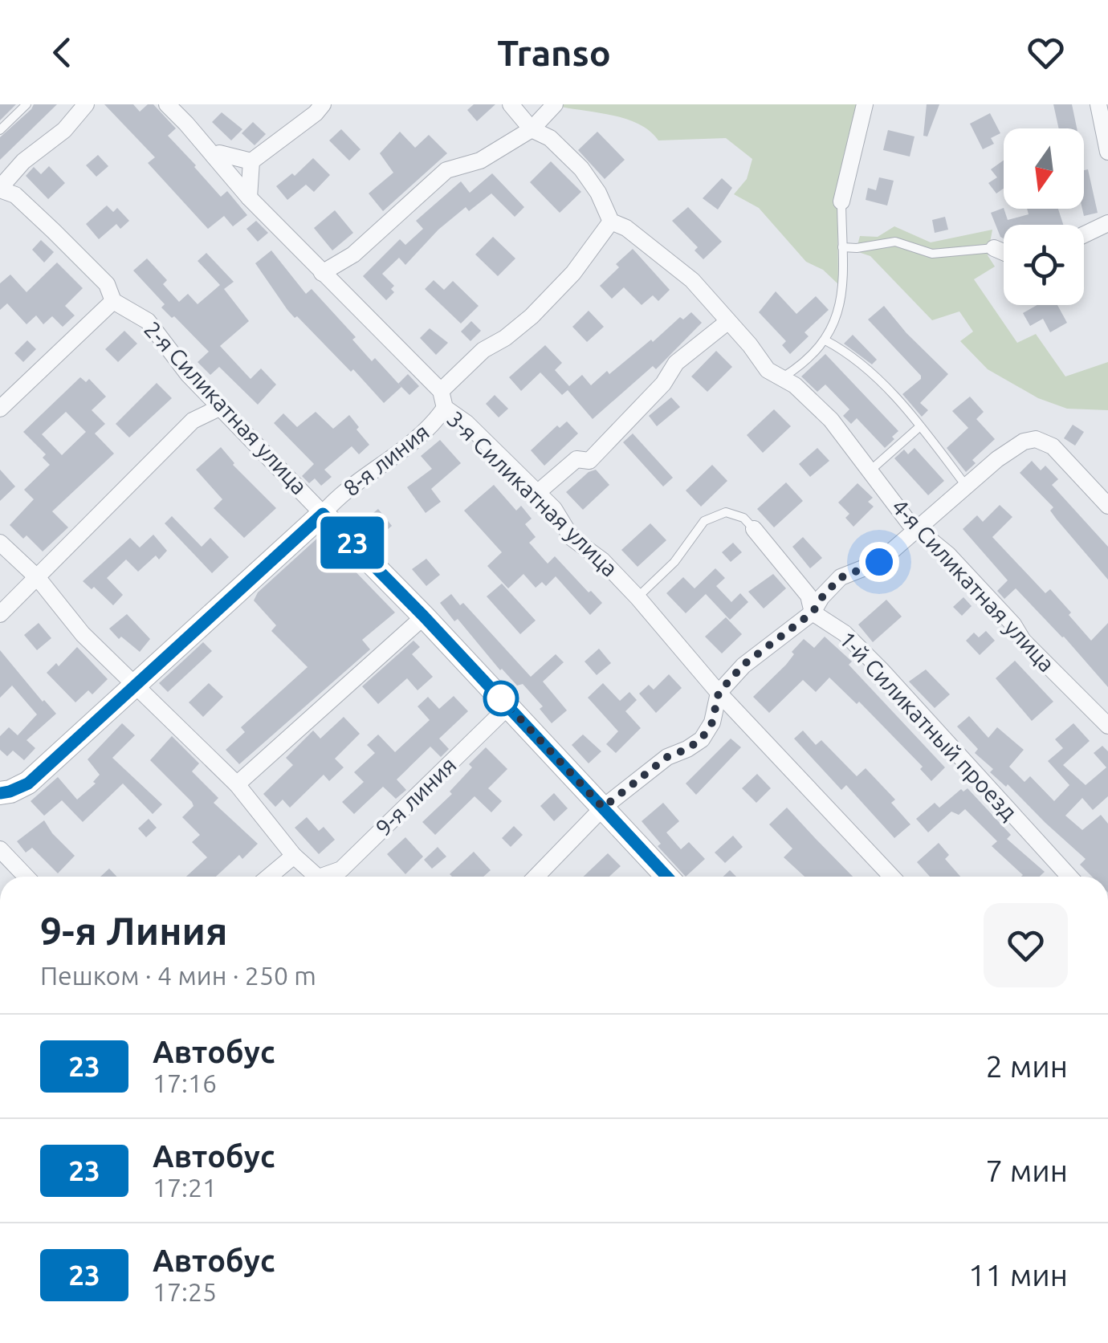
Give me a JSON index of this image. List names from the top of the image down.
{
  "streets": {
    "street": [
      "2-я Силикатная улица",
      "8-я линия",
      "3-я Силикатная улица",
      "4-я Силикатная улица",
      "1-й Силикатный проезд",
      "9-я линия"
    ]
  },
  "crossings": [
    ["2-я Силикатная улица", "8-я линия"],
    ["2-я Силикатная улица", "9-я линия"],
    ["8-я линия", "3-я Силикатная улица"]
  ],
  "lines": ["bus line 23"],
  "north": "bottom",
  "page": {
    "header": "Transo",
    "on_map": "23",
    "heading": ["9-я Линия", "Пешком · 4 мин · 250 m"],
    "list": [
      {
        "mark": "23",
        "name": "Автобус",
        "note": "17:16",
        "value": "2 мин"
      },
      {
        "mark": "23",
        "name": "Автобус",
        "note": "17:21",
        "value": "7 мин"
      },
      {
        "mark": "23",
        "name": "Автобус",
        "note": "17:25",
        "value": "11 мин"
      }
    ]
  }
}
